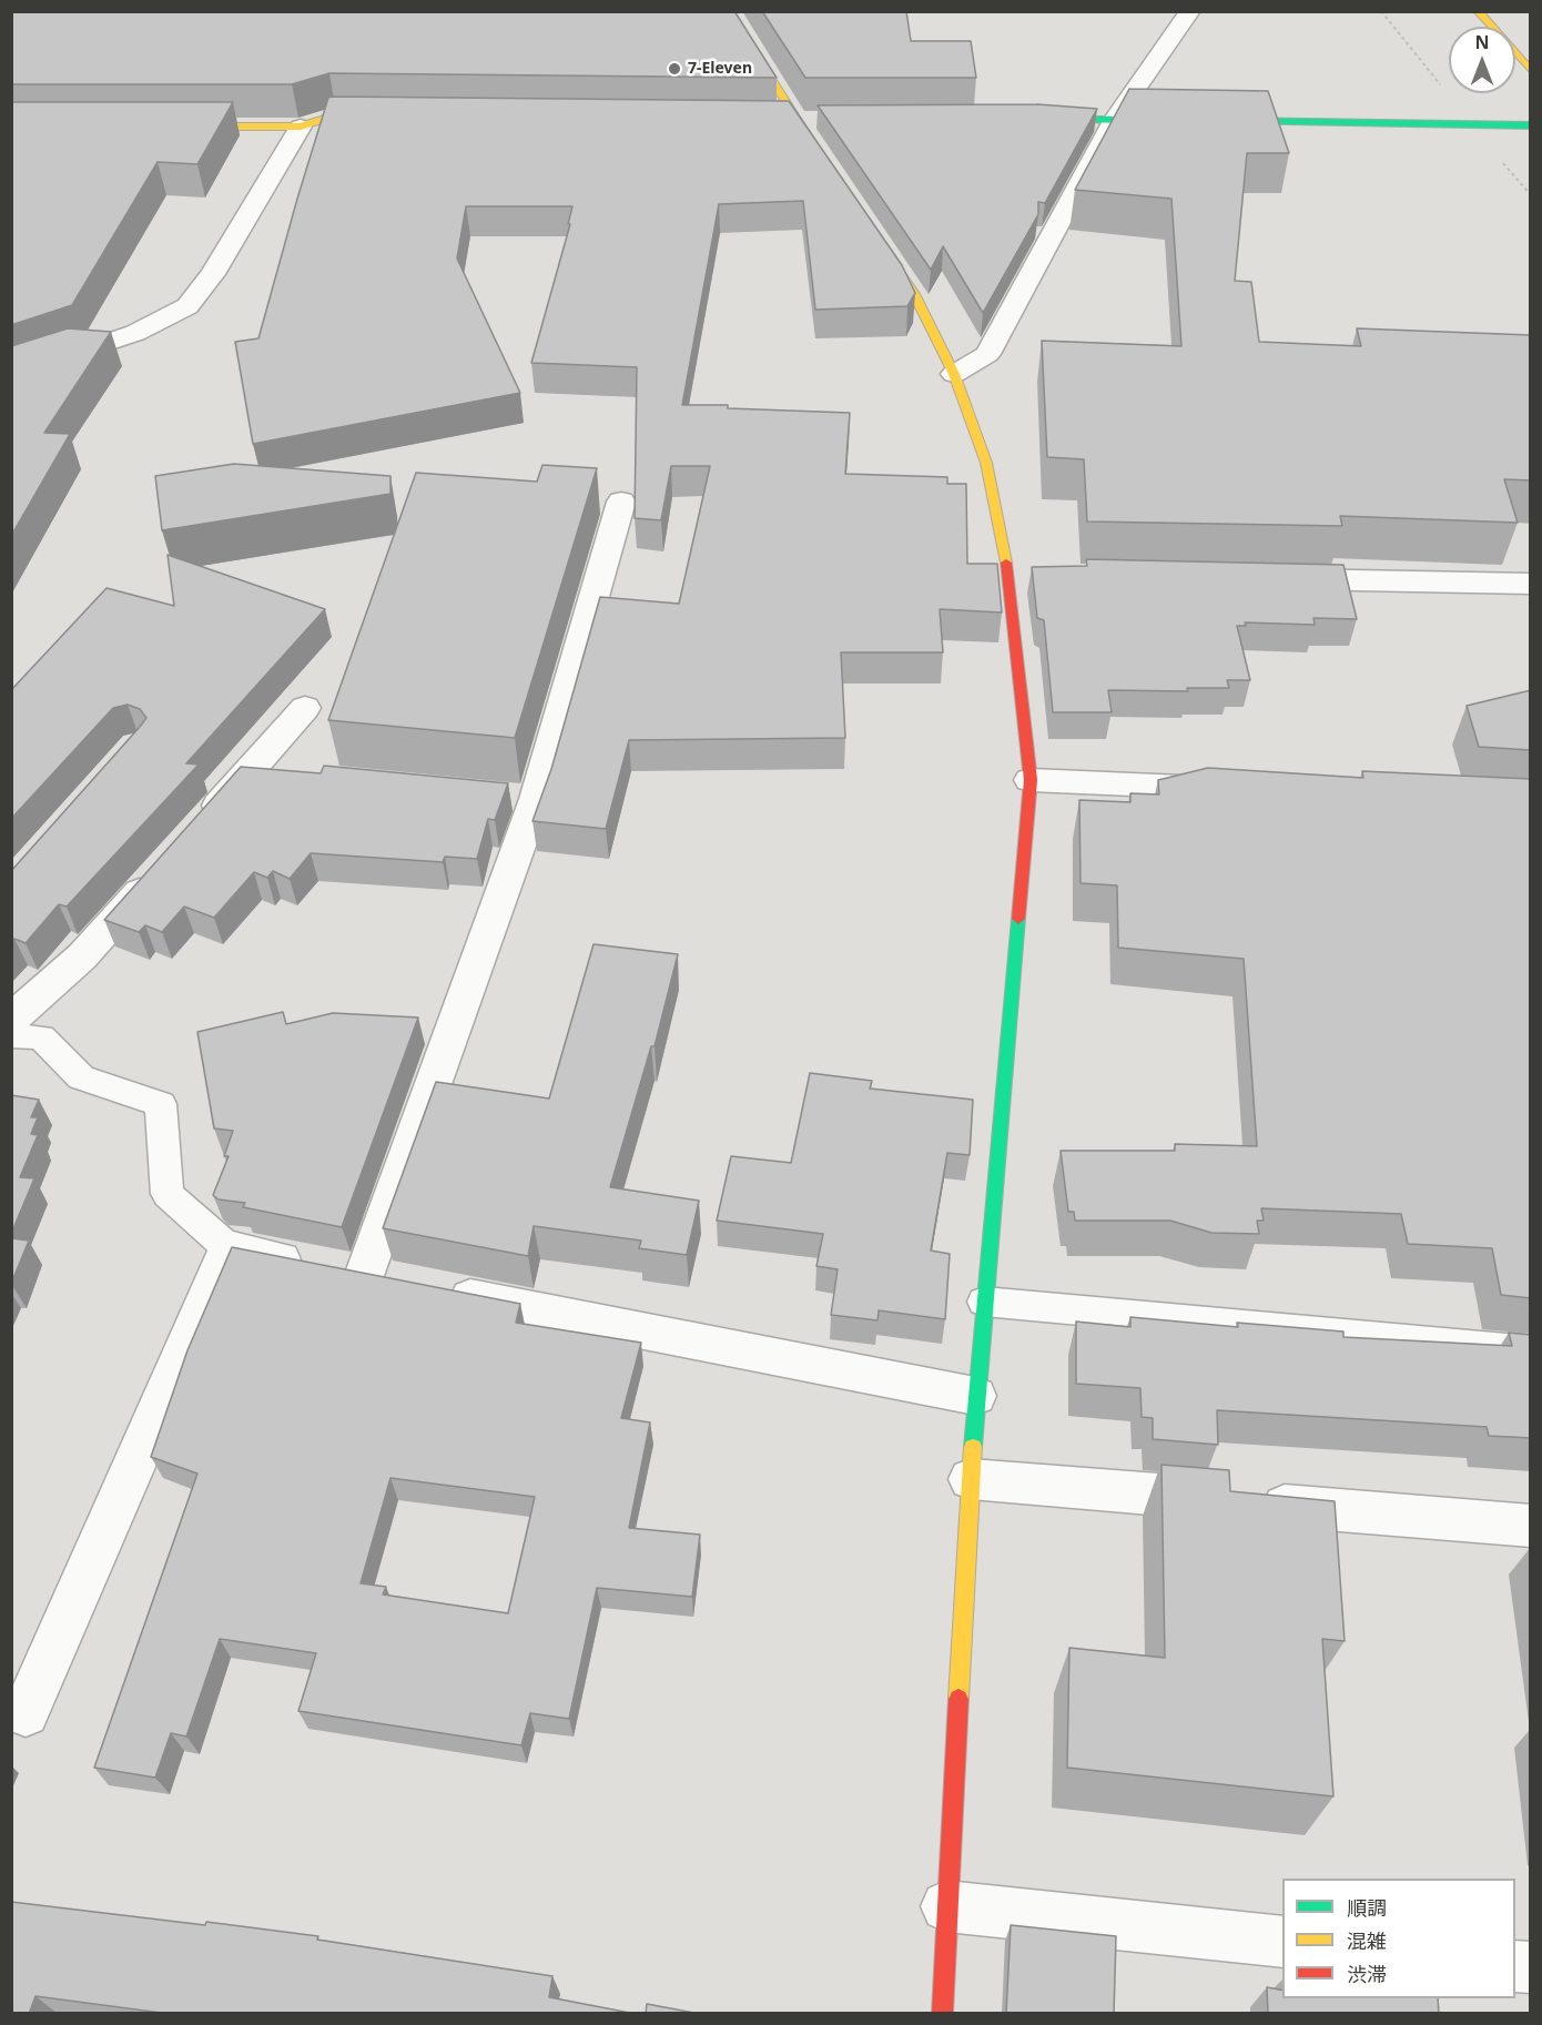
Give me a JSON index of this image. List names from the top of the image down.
{
  "places": ["7-Eleven"],
  "legend": ["順調", "混雑", "渋滞"],
  "north": "top"
}
